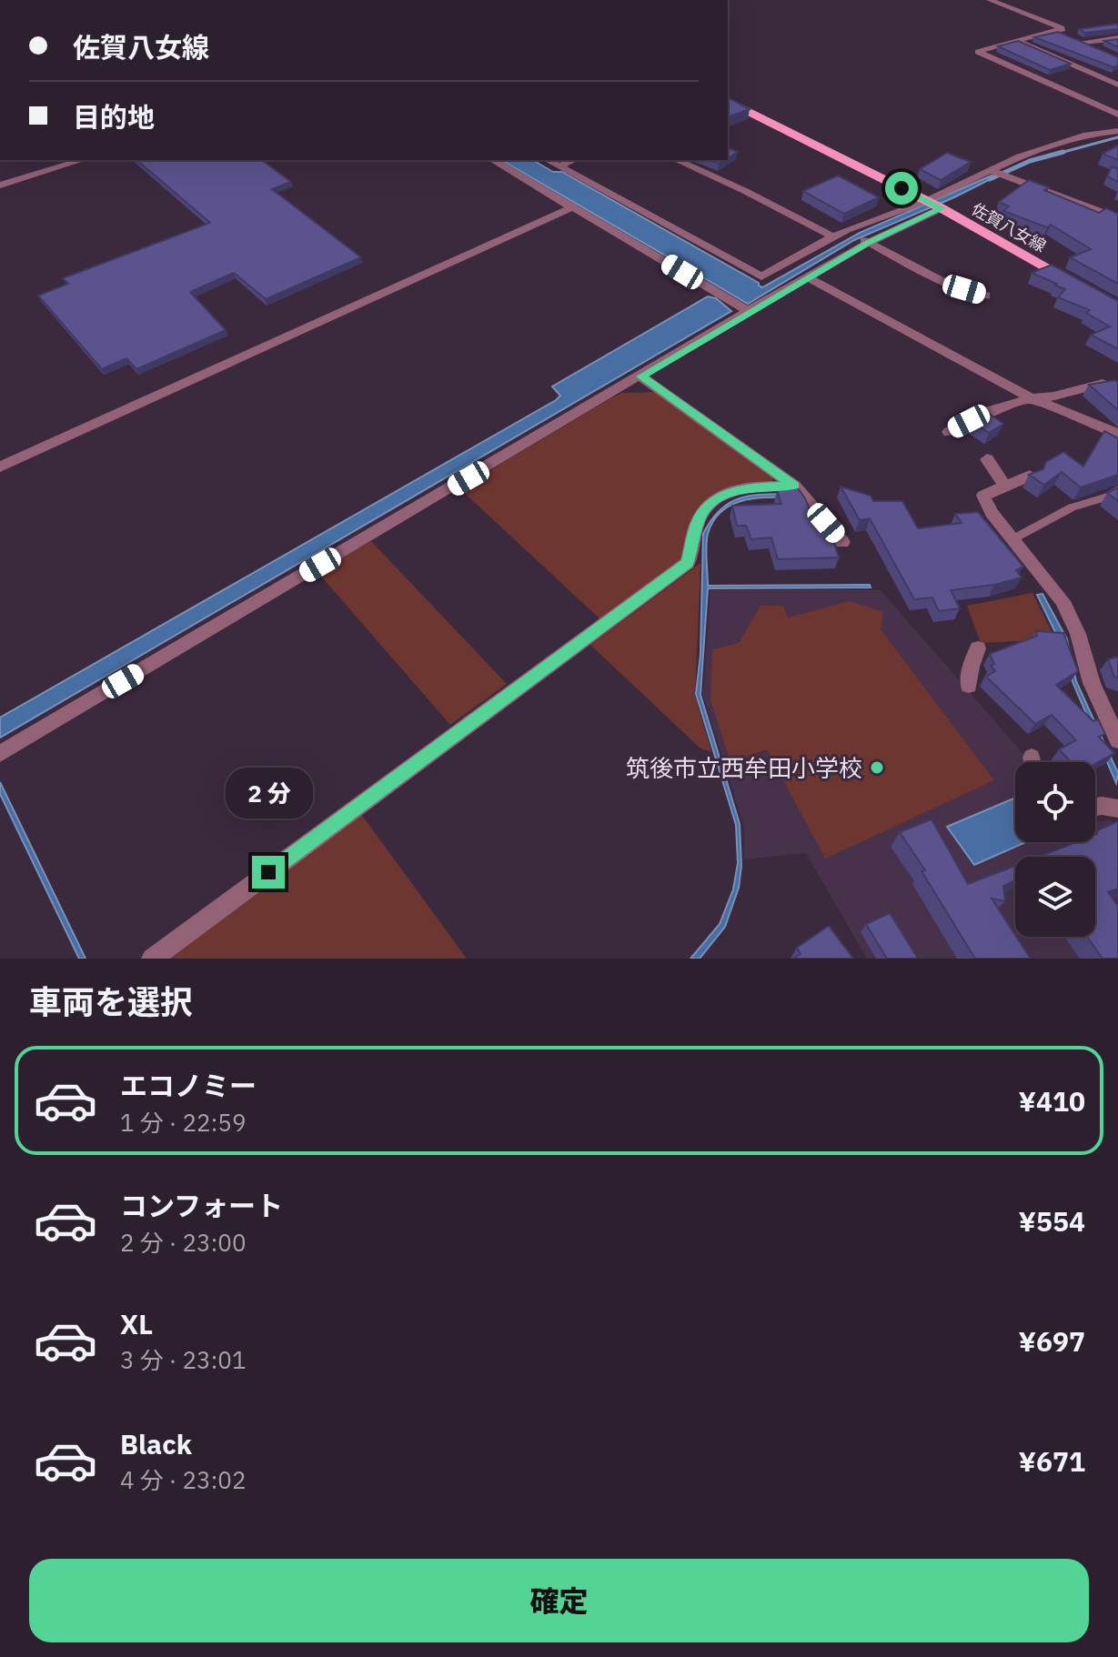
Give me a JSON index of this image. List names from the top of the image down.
{
  "streets": {
    "main road": ["佐賀八女線"]
  },
  "places": ["筑後市立西牟田小学校"],
  "page": {
    "banner": ["佐賀八女線", "目的地"],
    "bubble": "2 分",
    "heading": "車両を選択",
    "list": [
      {
        "name": "エコノミー",
        "note": "1 分 · 22:59",
        "value": "¥410"
      },
      {
        "name": "コンフォート",
        "note": "2 分 · 23:00",
        "value": "¥554"
      },
      {
        "name": "XL",
        "note": "3 分 · 23:01",
        "value": "¥697"
      },
      {
        "name": "Black",
        "note": "4 分 · 23:02",
        "value": "¥671"
      }
    ],
    "buttons": "確定"
  }
}
